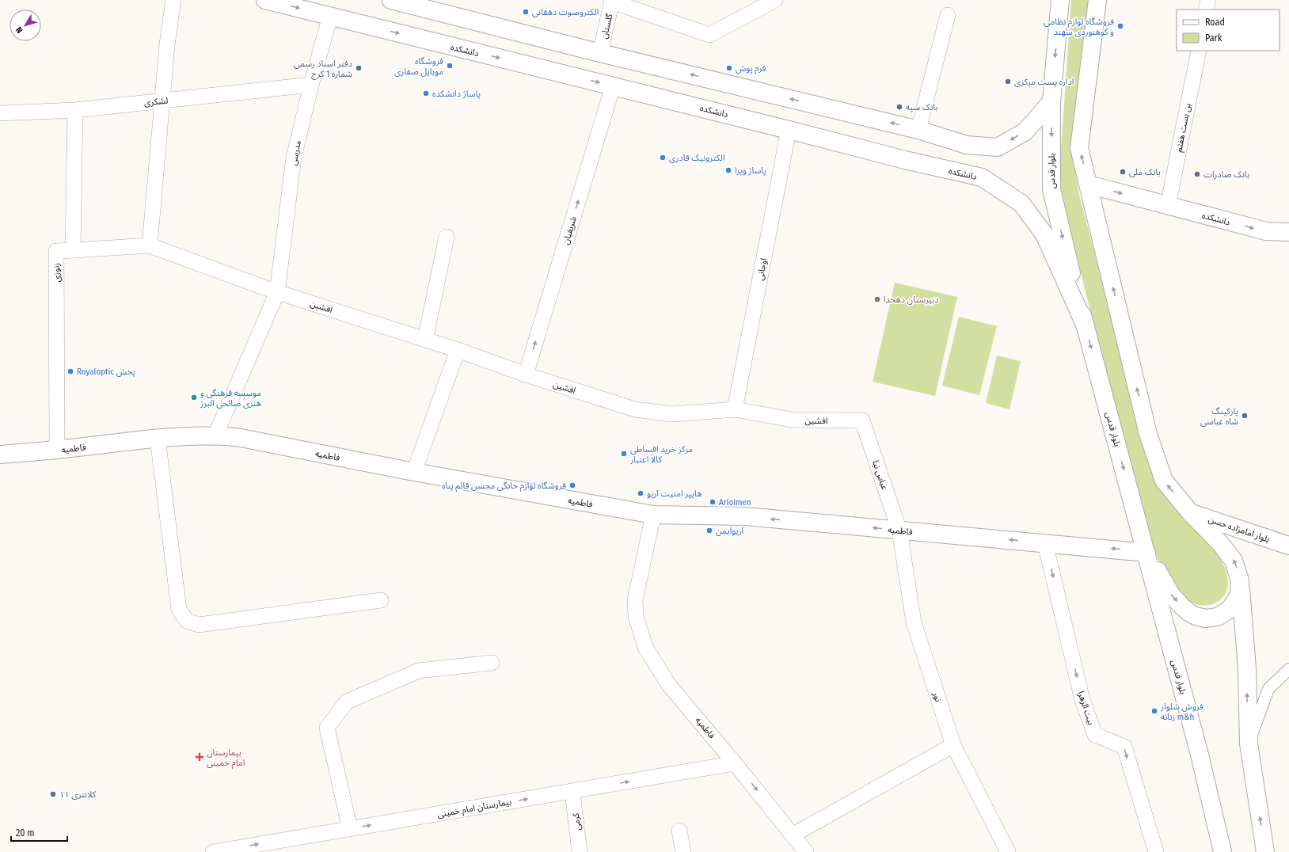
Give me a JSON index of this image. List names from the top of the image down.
{
  "streets": {
    "main road": [
      "دانشکده",
      "بلوار قدس",
      "فاطمیه",
      "بلوار امامزاده حسن"
    ],
    "street": [
      "گلستان",
      "لشکری",
      "بن بست هفتم",
      "مدرسی",
      "شریفیان",
      "اوجانی",
      "زنوزی",
      "افشین",
      "عباس نیا",
      "نور",
      "بیت الزهرا",
      "بیمارستان امام خمینی",
      "کرمی"
    ]
  },
  "crossings": [
    ["دانشکده", "بن بست هفتم"],
    ["دانشکده", "مدرسی"],
    ["دانشکده", "بلوار قدس"],
    ["دانشکده", "شریفیان"],
    ["دانشکده", "اوجانی"],
    ["لشکری", "مدرسی"],
    ["مدرسی", "افشین"],
    ["مدرسی", "فاطمیه"],
    ["بلوار قدس", "فاطمیه"],
    ["شریفیان", "افشین"],
    ["اوجانی", "افشین"],
    ["زنوزی", "فاطمیه"],
    ["افشین", "عباس نیا"],
    ["فاطمیه", "عباس نیا"],
    ["فاطمیه", "نور"],
    ["فاطمیه", "بیت الزهرا"],
    ["فاطمیه", "بیمارستان امام خمینی"],
    ["عباس نیا", "نور"],
    ["بیمارستان امام خمینی", "کرمی"]
  ],
  "one_way": ["بیت الزهرا", "بیمارستان امام خمینی"],
  "places": {
    "other": [
      "الکتروصوت دهقانی",
      "فروشگاه لوازم نظامی و کوهنوردی سهند",
      "فروشگاه موبایل صفاری",
      "دفتر اسناد رسمی شماره 1 کرج",
      "فرم پوش",
      "اداره پست مرکزی",
      "پاساژ دانشکده",
      "بانک سپه",
      "الکترونیک قادری",
      "پاساژ ویرا",
      "بانک ملی",
      "بانک صادرات",
      "دبیرستان دهخدا",
      "Royaloptic پخش",
      "موسسه فرهنگی و هنری صالحی البرز",
      "پارکینگ شاه عباسی",
      "مرکز خرید اقساطی کالا اعتبار",
      "فروشگاه لوازم خانگی محسن قائم پناه",
      "هایپر امنیت آریو",
      "Arioimen",
      "آریوایمن",
      "فروش شلوار زنانه m&h",
      "کلانتری ۱۱"
    ],
    "health": ["بیمارستان امام خمینی"]
  },
  "legend": ["Road", "Park"],
  "scale_bar": "20 m",
  "north": "bottom left"
}
